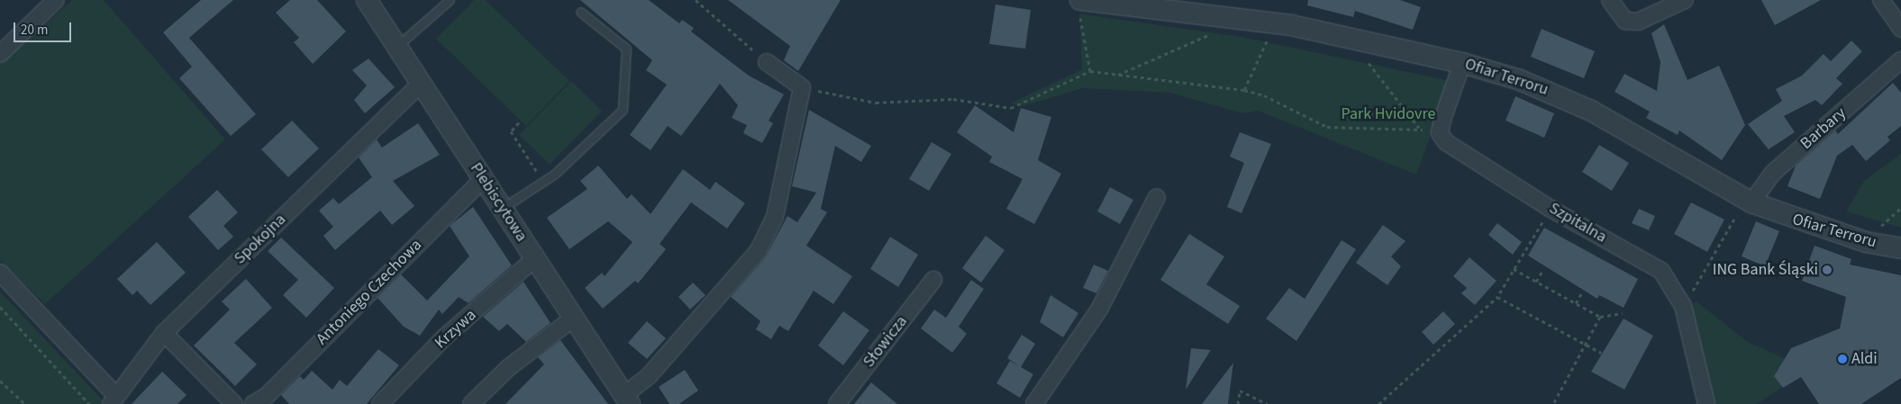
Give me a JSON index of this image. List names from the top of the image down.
{
  "streets": {
    "street": [
      "Ofiar Terroru",
      "Barbary",
      "Plebiscytowa",
      "Szpitalna",
      "Spokojna",
      "Antoniego Czechowa",
      "Krzywa",
      "Słowicza"
    ]
  },
  "crossings": [
    ["Ofiar Terroru", "Barbary"],
    ["Plebiscytowa", "Spokojna"],
    ["Plebiscytowa", "Antoniego Czechowa"],
    ["Plebiscytowa", "Krzywa"]
  ],
  "parks": ["Park Hvidovre"],
  "places": ["ING Bank Śląski", "Aldi"],
  "scale_bar": "20 m"
}
